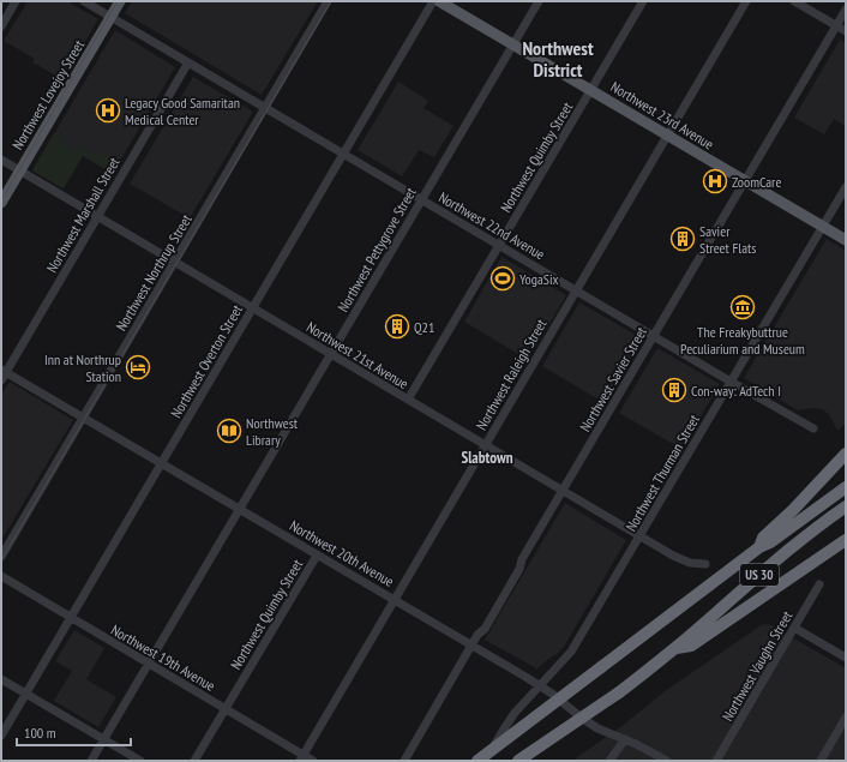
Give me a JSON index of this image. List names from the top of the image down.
{
  "streets": {
    "highway": ["US 30"],
    "main road": ["Northwest Lovejoy Street", "Northwest 23rd Avenue"],
    "street": [
      "Northwest Quimby Street",
      "Northwest Marshall Street",
      "Northwest 22nd Avenue",
      "Northwest Pettygrove Street",
      "Northwest Northrup Street",
      "Northwest 21st Avenue",
      "Northwest Overton Street",
      "Northwest Raleigh Street",
      "Northwest Savier Street",
      "Northwest Thurman Street",
      "Northwest 20th Avenue",
      "Northwest 19th Avenue",
      "Northwest Vaughn Street"
    ]
  },
  "crossings": [
    ["Northwest Lovejoy Street", "Northwest 22nd Avenue"],
    ["Northwest Lovejoy Street", "Northwest 21st Avenue"],
    ["Northwest 23rd Avenue", "Northwest Quimby Street"],
    ["Northwest 23rd Avenue", "Northwest Pettygrove Street"],
    ["Northwest 23rd Avenue", "Northwest Raleigh Street"],
    ["Northwest 23rd Avenue", "Northwest Savier Street"],
    ["Northwest 23rd Avenue", "Northwest Thurman Street"],
    ["Northwest Quimby Street", "Northwest 22nd Avenue"],
    ["Northwest Quimby Street", "Northwest 21st Avenue"],
    ["Northwest Quimby Street", "Northwest 20th Avenue"],
    ["Northwest Quimby Street", "Northwest 19th Avenue"],
    ["Northwest Marshall Street", "Northwest 22nd Avenue"],
    ["Northwest Marshall Street", "Northwest 21st Avenue"],
    ["Northwest Marshall Street", "Northwest 20th Avenue"],
    ["Northwest 22nd Avenue", "Northwest Pettygrove Street"],
    ["Northwest 22nd Avenue", "Northwest Northrup Street"],
    ["Northwest 22nd Avenue", "Northwest Overton Street"],
    ["Northwest 22nd Avenue", "Northwest Raleigh Street"],
    ["Northwest 22nd Avenue", "Northwest Savier Street"],
    ["Northwest 22nd Avenue", "Northwest Thurman Street"],
    ["Northwest Pettygrove Street", "Northwest 21st Avenue"],
    ["Northwest Pettygrove Street", "Northwest 20th Avenue"],
    ["Northwest Pettygrove Street", "Northwest 19th Avenue"],
    ["Northwest Northrup Street", "Northwest 21st Avenue"],
    ["Northwest Northrup Street", "Northwest 20th Avenue"],
    ["Northwest 21st Avenue", "Northwest Overton Street"],
    ["Northwest 21st Avenue", "Northwest Raleigh Street"],
    ["Northwest 21st Avenue", "Northwest Savier Street"],
    ["Northwest 21st Avenue", "Northwest Thurman Street"],
    ["Northwest Overton Street", "Northwest 20th Avenue"],
    ["Northwest Overton Street", "Northwest 19th Avenue"],
    ["Northwest Raleigh Street", "Northwest 20th Avenue"],
    ["Northwest Raleigh Street", "Northwest 19th Avenue"],
    ["Northwest Savier Street", "Northwest 20th Avenue"],
    ["Northwest Thurman Street", "Northwest 20th Avenue"]
  ],
  "districts": ["Northwest District", "Slabtown"],
  "places": {
    "hospital": ["Legacy Good Samaritan Medical Center", "ZoomCare"],
    "building": ["Savier Street Flats", "Q21", "Con-way: AdTech I"],
    "sports": ["YogaSix"],
    "museum": ["The Freakybuttrue Peculiarium and Museum"],
    "hotel": ["Inn at Northrup Station"],
    "library": ["Northwest Library"]
  },
  "scale_bar": "100 m"
}
